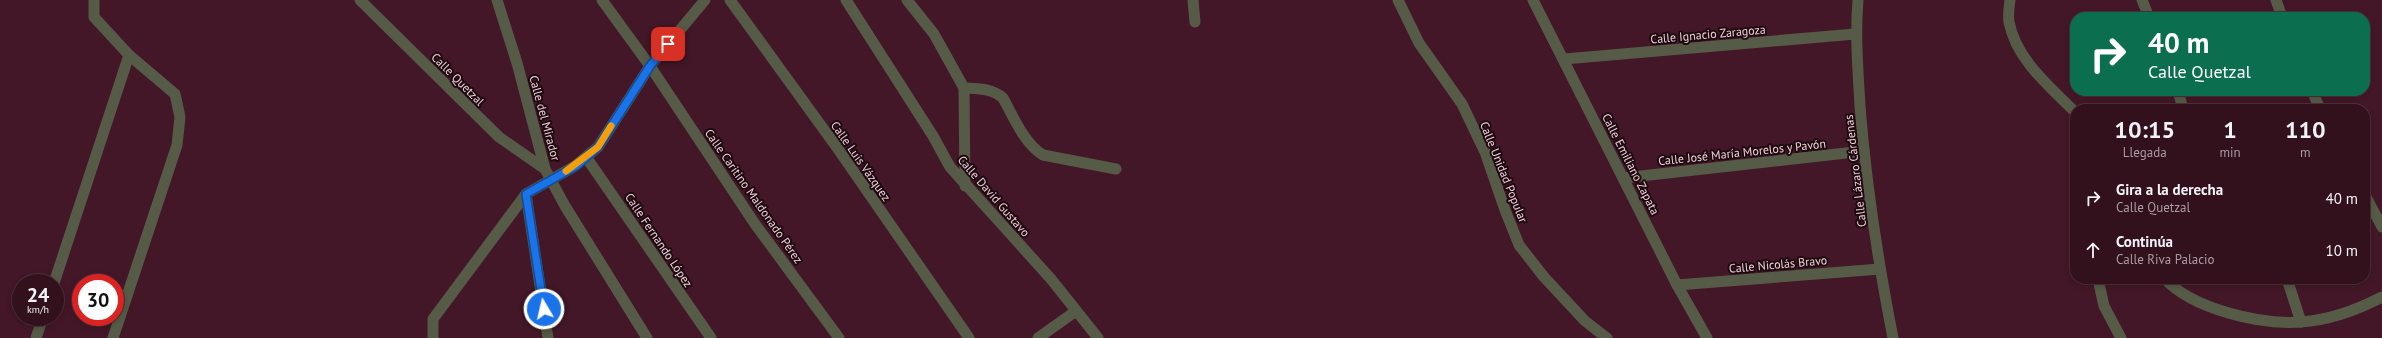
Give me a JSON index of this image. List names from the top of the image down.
{
  "streets": {
    "street": [
      "Calle Ignacio Zaragoza",
      "Calle Quetzal",
      "Calle del Mirador",
      "Calle José María Morelos y Pavón",
      "Calle Luis Vázquez",
      "Calle Emiliano Zapata",
      "Calle Lázaro Cárdenas",
      "Calle Unidad Popular",
      "Calle Caritino Maldonado Pérez",
      "Calle David Gustavo",
      "Calle Fernando López",
      "Calle Nicolás Bravo"
    ]
  },
  "crossings": [
    ["Calle Ignacio Zaragoza", "Calle Emiliano Zapata"],
    ["Calle Ignacio Zaragoza", "Calle Lázaro Cárdenas"],
    ["Calle Quetzal", "Calle del Mirador"],
    ["Calle José María Morelos y Pavón", "Calle Emiliano Zapata"],
    ["Calle José María Morelos y Pavón", "Calle Lázaro Cárdenas"],
    ["Calle Emiliano Zapata", "Calle Nicolás Bravo"],
    ["Calle Lázaro Cárdenas", "Calle Nicolás Bravo"]
  ],
  "page": {
    "turn": ["40 m", "Calle Quetzal"],
    "eta": [
      "10:15",
      "Llegada",
      "1",
      "min",
      "110",
      "m"
    ],
    "list": [
      {
        "name": "Gira a la derecha",
        "note": "Calle Quetzal",
        "value": "40 m"
      },
      {
        "name": "Continúa",
        "note": "Calle Riva Palacio",
        "value": "10 m"
      }
    ],
    "speed": "24 km/h",
    "limit": "30"
  }
}
